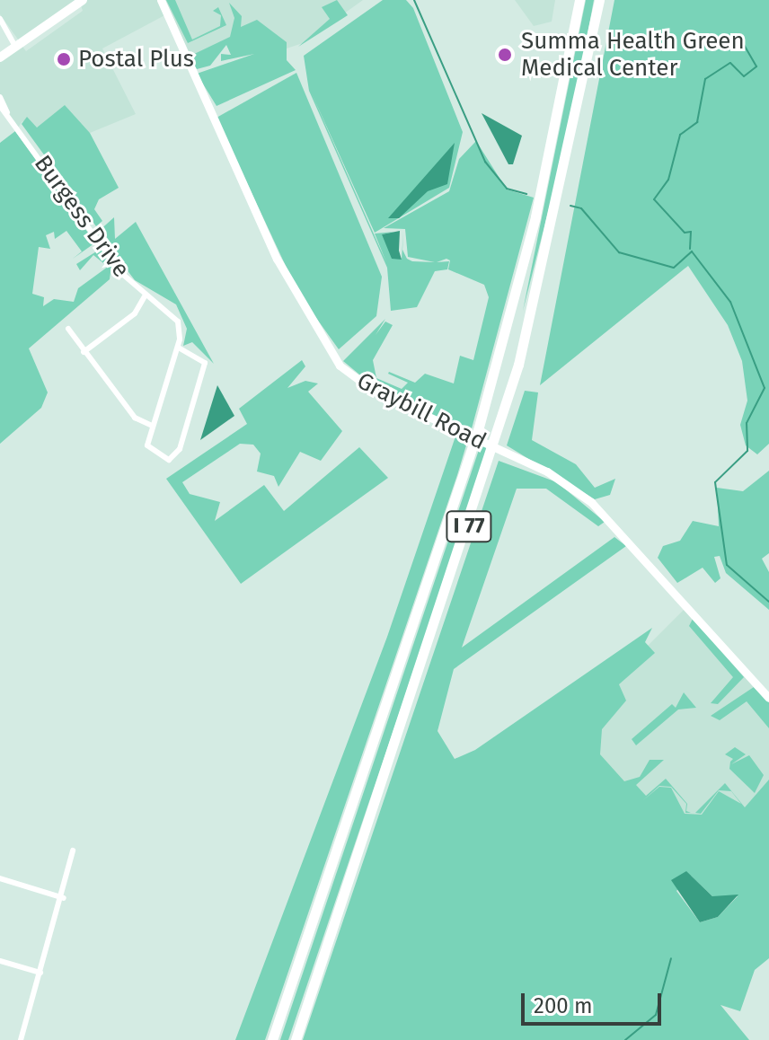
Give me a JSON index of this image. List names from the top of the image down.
{
  "streets": {
    "highway": ["I 77"],
    "street": ["Burgess Drive", "Graybill Road"]
  },
  "places": ["Summa Health Green Medical Center", "Postal Plus"],
  "scale_bar": "200 m"
}
